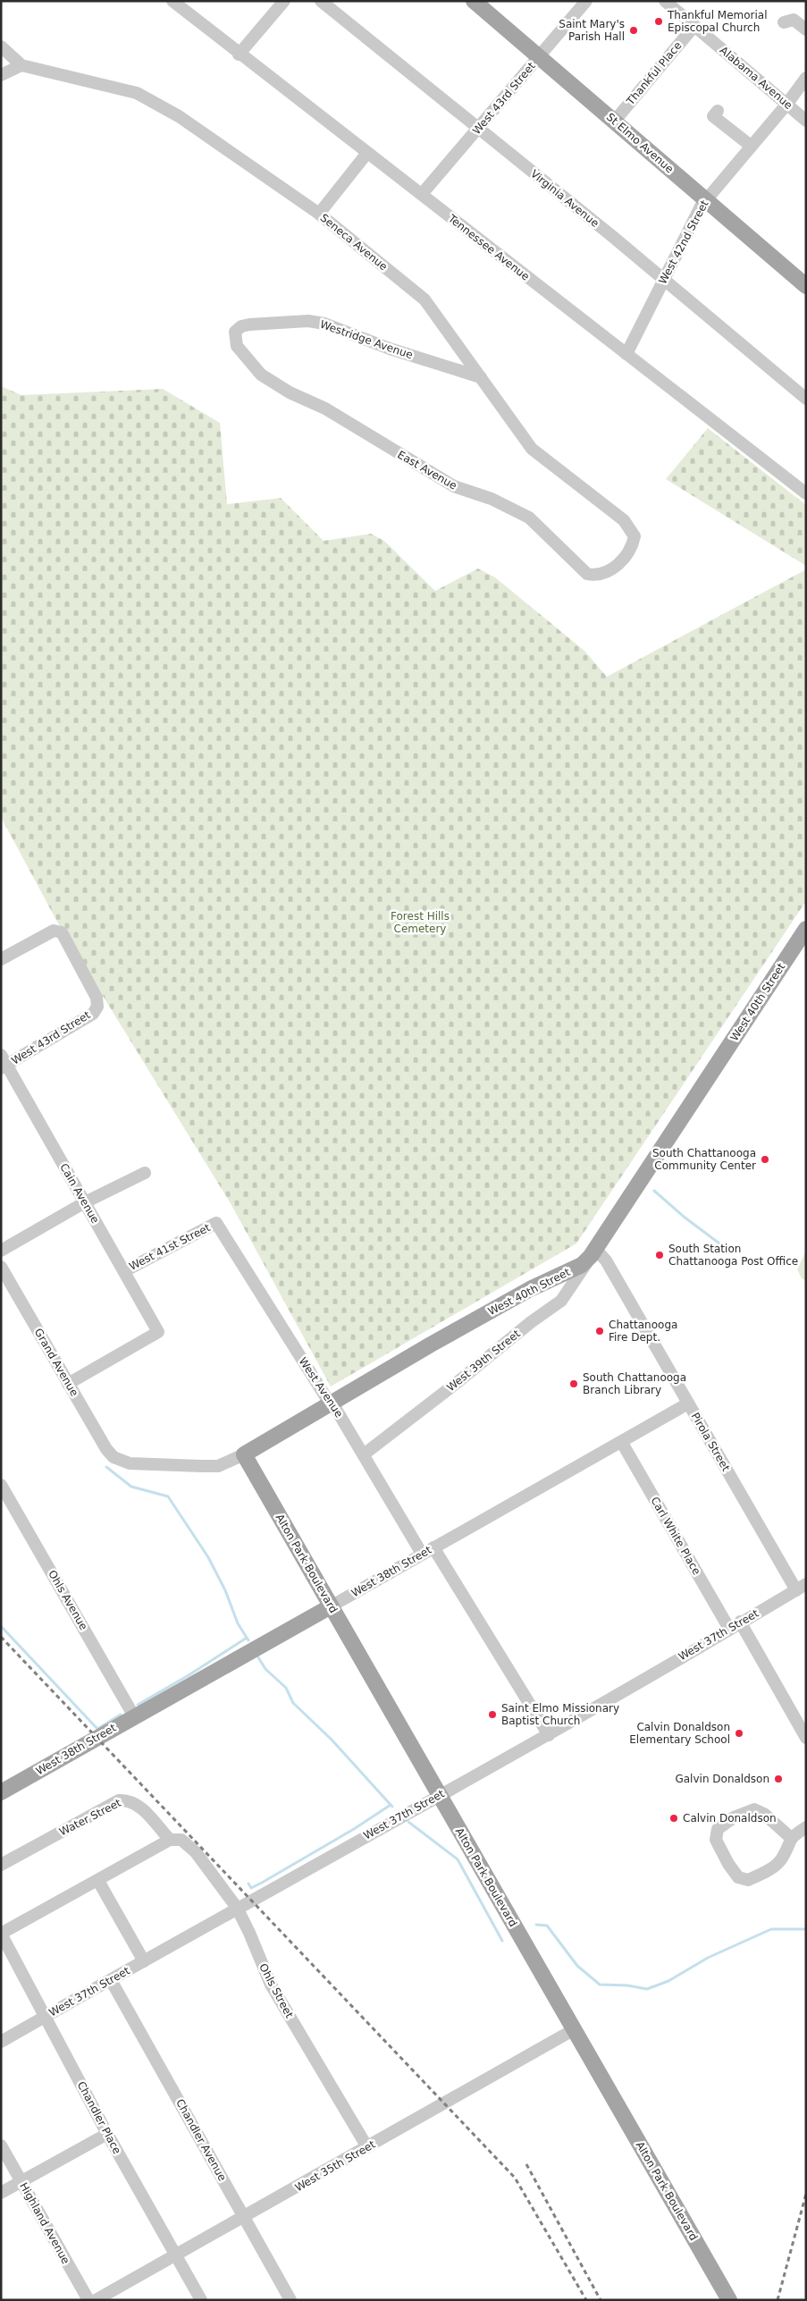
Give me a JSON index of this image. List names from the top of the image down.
{
  "streets": {
    "main road": [
      "St Elmo Avenue",
      "West 40th Street",
      "Alton Park Boulevard",
      "West 38th Street"
    ],
    "street": [
      "Thankful Place",
      "Alabama Avenue",
      "West 43rd Street",
      "Virginia Avenue",
      "Seneca Avenue",
      "West 42nd Street",
      "Tennessee Avenue",
      "Westridge Avenue",
      "East Avenue",
      "Cain Avenue",
      "West 41st Street",
      "West 39th Street",
      "Grand Avenue",
      "West Avenue",
      "Pirola Street",
      "Carl White Place",
      "Ohls Avenue",
      "West 37th Street",
      "Water Street",
      "Ohls Street",
      "Chandler Place",
      "Chandler Avenue",
      "West 35th Street",
      "Highland Avenue"
    ]
  },
  "crossings": [
    ["Thankful Place", "Alabama Avenue"],
    ["Thankful Place", "St Elmo Avenue"],
    ["Alabama Avenue", "West 42nd Street"],
    ["West 43rd Street", "St Elmo Avenue"],
    ["West 43rd Street", "Virginia Avenue"],
    ["West 43rd Street", "Tennessee Avenue"],
    ["West 43rd Street", "Cain Avenue"],
    ["St Elmo Avenue", "West 42nd Street"],
    ["Virginia Avenue", "West 42nd Street"],
    ["Seneca Avenue", "Westridge Avenue"],
    ["Seneca Avenue", "East Avenue"],
    ["West 42nd Street", "Tennessee Avenue"],
    ["Westridge Avenue", "East Avenue"],
    ["West 40th Street", "West 39th Street"],
    ["West 40th Street", "Grand Avenue"],
    ["West 40th Street", "West Avenue"],
    ["West 40th Street", "Pirola Street"],
    ["West 40th Street", "Alton Park Boulevard"],
    ["Cain Avenue", "West 41st Street"],
    ["Cain Avenue", "Grand Avenue"],
    ["West 41st Street", "West Avenue"],
    ["West 39th Street", "West Avenue"],
    ["West 39th Street", "Pirola Street"],
    ["West Avenue", "West 38th Street"],
    ["Pirola Street", "West 38th Street"],
    ["Pirola Street", "West 37th Street"],
    ["Carl White Place", "West 38th Street"],
    ["Carl White Place", "West 37th Street"],
    ["Alton Park Boulevard", "West 38th Street"],
    ["Alton Park Boulevard", "West 37th Street"],
    ["Alton Park Boulevard", "West 35th Street"],
    ["West 38th Street", "Ohls Avenue"],
    ["West 37th Street", "Ohls Street"],
    ["West 37th Street", "Chandler Place"],
    ["West 37th Street", "Chandler Avenue"],
    ["Water Street", "Ohls Street"],
    ["Ohls Street", "West 35th Street"],
    ["Chandler Place", "West 35th Street"],
    ["Chandler Avenue", "West 35th Street"]
  ],
  "parks": ["Forest Hills Cemetery"],
  "places": [
    "Thankful Memorial Episcopal Church",
    "Saint Mary's Parish Hall",
    "South Chattanooga Community Center",
    "South Station Chattanooga Post Office",
    "Chattanooga Fire Dept.",
    "South Chattanooga Branch Library",
    "Saint Elmo Missionary Baptist Church",
    "Calvin Donaldson Elementary School",
    "Galvin Donaldson",
    "Calvin Donaldson"
  ]
}
